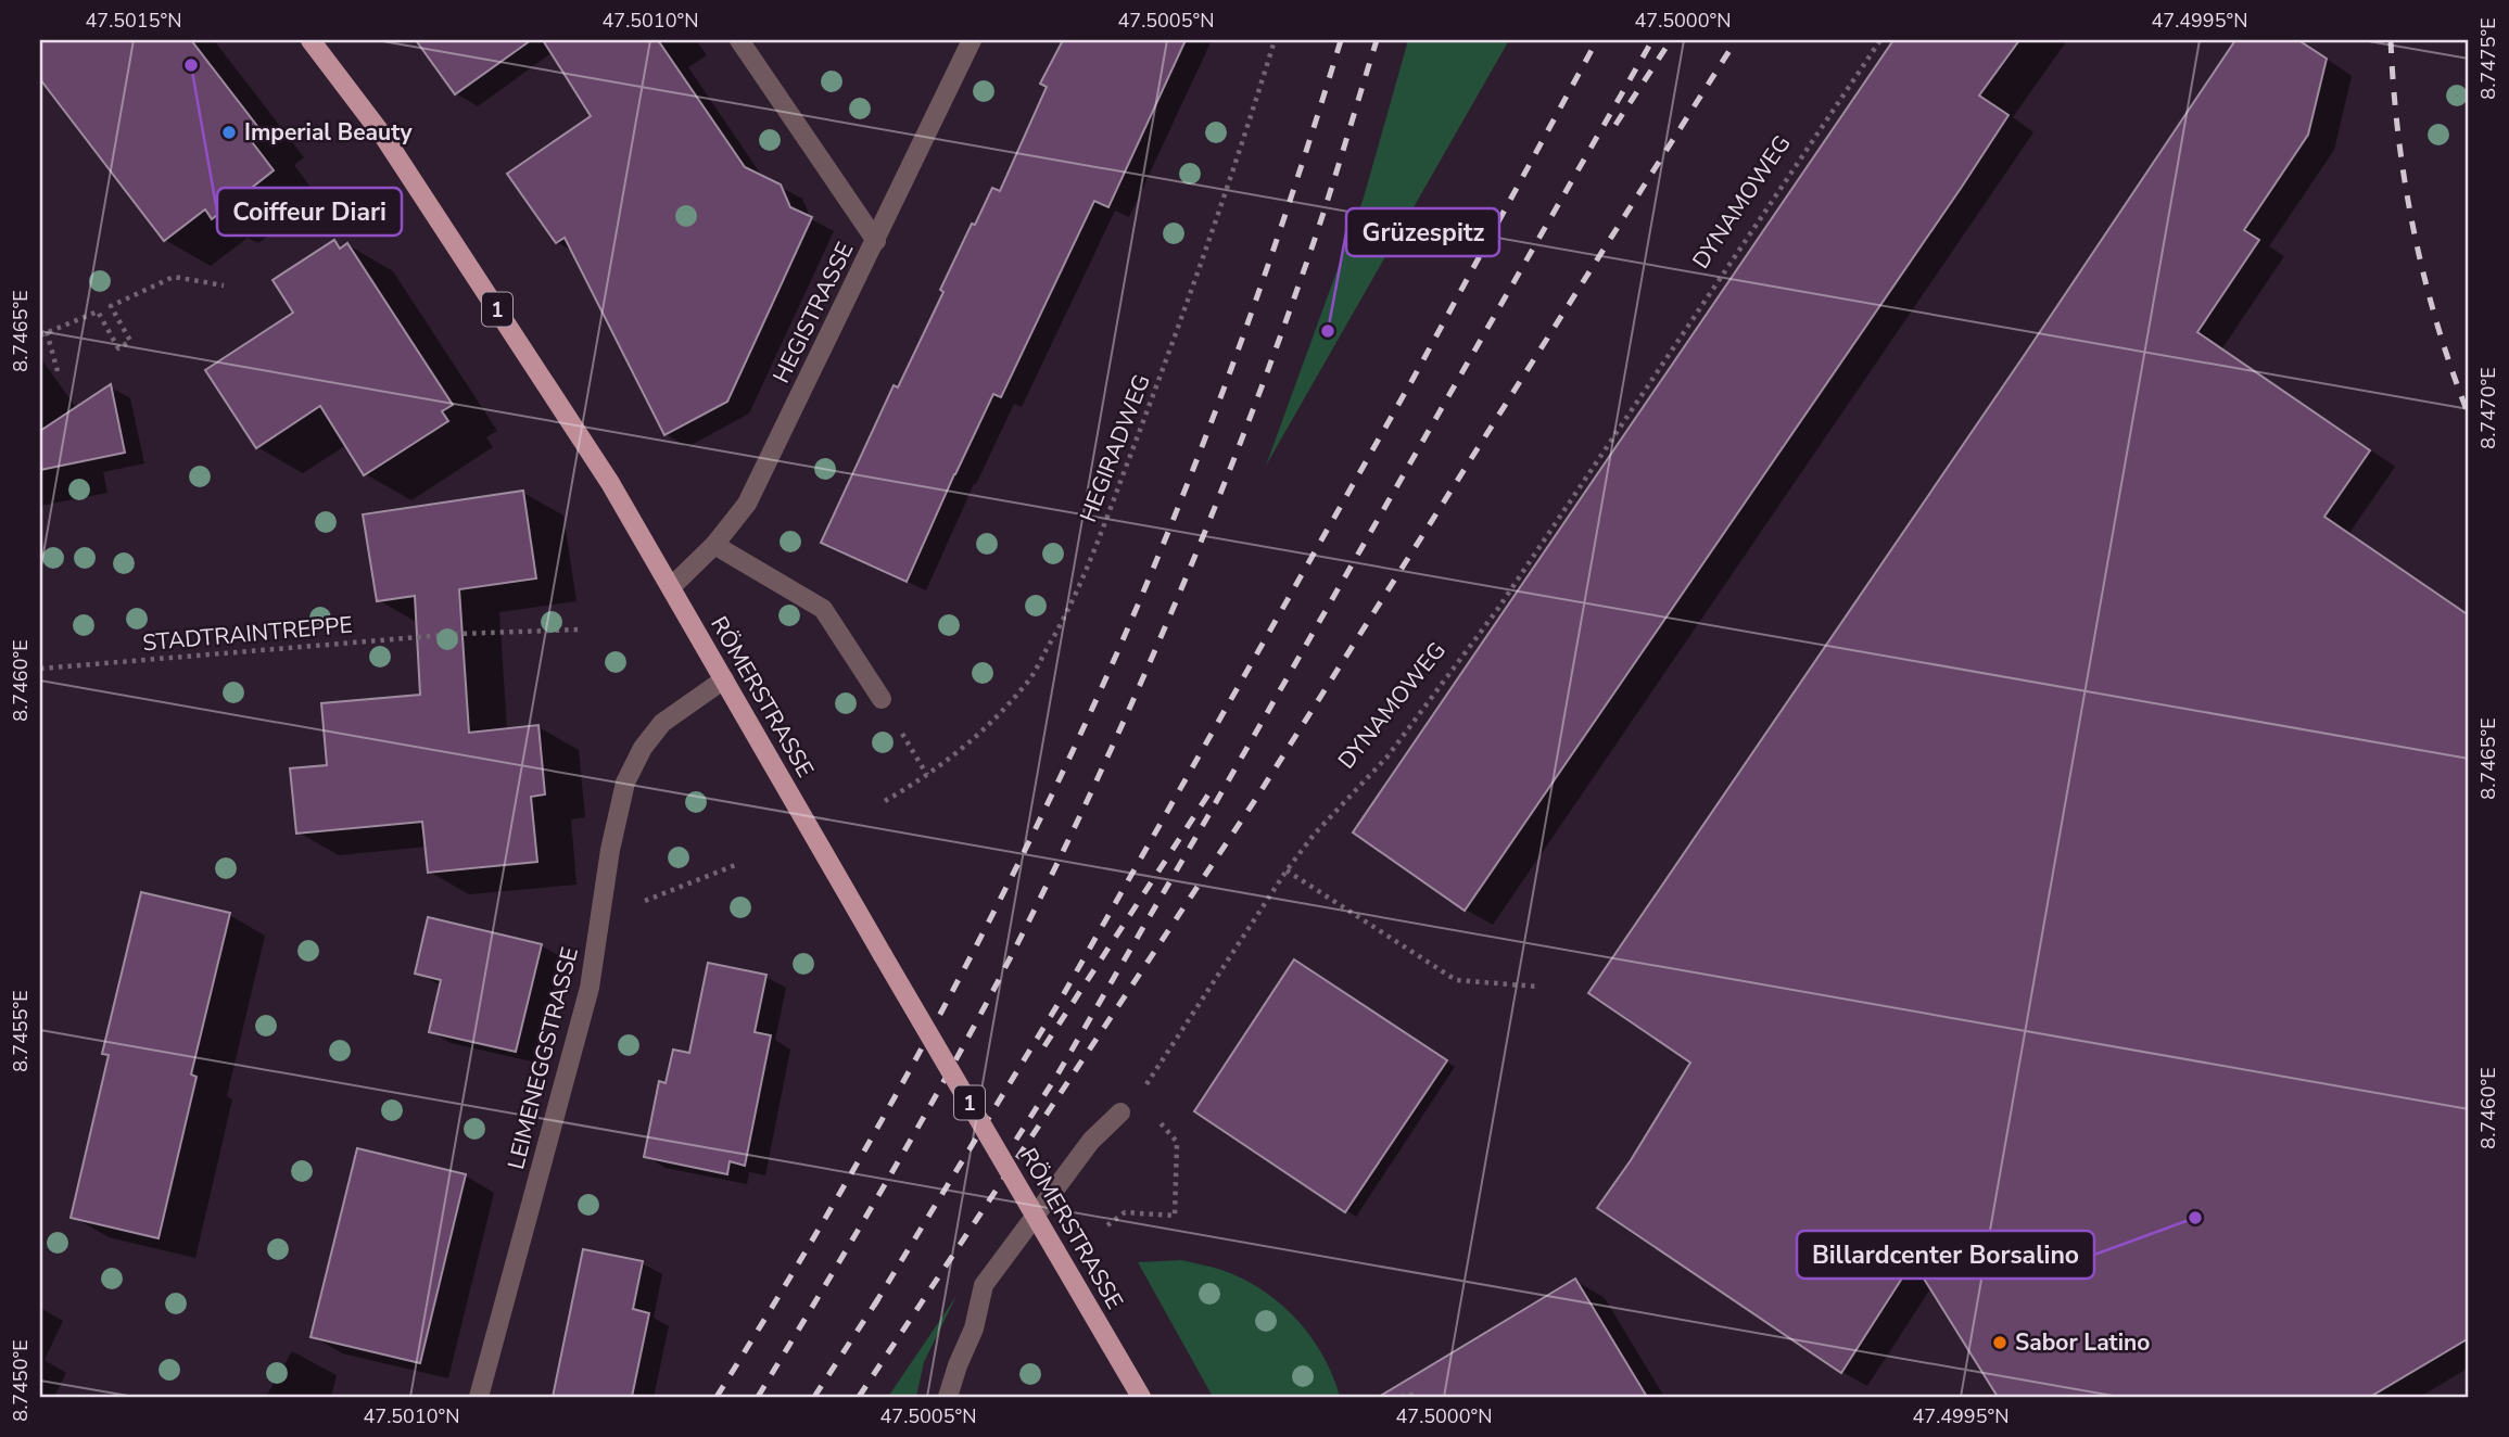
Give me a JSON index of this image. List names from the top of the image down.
{
  "streets": {
    "main road": ["1", "RÖMERSTRASSE"],
    "street": ["HEGISTRASSE", "LEIMENEGGSTRASSE"],
    "path": ["DYNAMOWEG", "HEGIRADWEG", "STADTRAINTREPPE"]
  },
  "crossings": [
    ["HEGISTRASSE", "RÖMERSTRASSE"],
    ["RÖMERSTRASSE", "LEIMENEGGSTRASSE"]
  ],
  "places": [
    "Coiffeur Diari",
    "Imperial Beauty",
    "Grüzespitz",
    "Billardcenter Borsalino",
    "Sabor Latino"
  ],
  "coordinates": [
    "47.5015°N",
    "47.5010°N",
    "47.5005°N",
    "47.5000°N",
    "47.4995°N",
    "8.7475°E",
    "8.7465°E",
    "8.7470°E",
    "8.7460°E",
    "8.7455°E",
    "8.7450°E"
  ]
}
